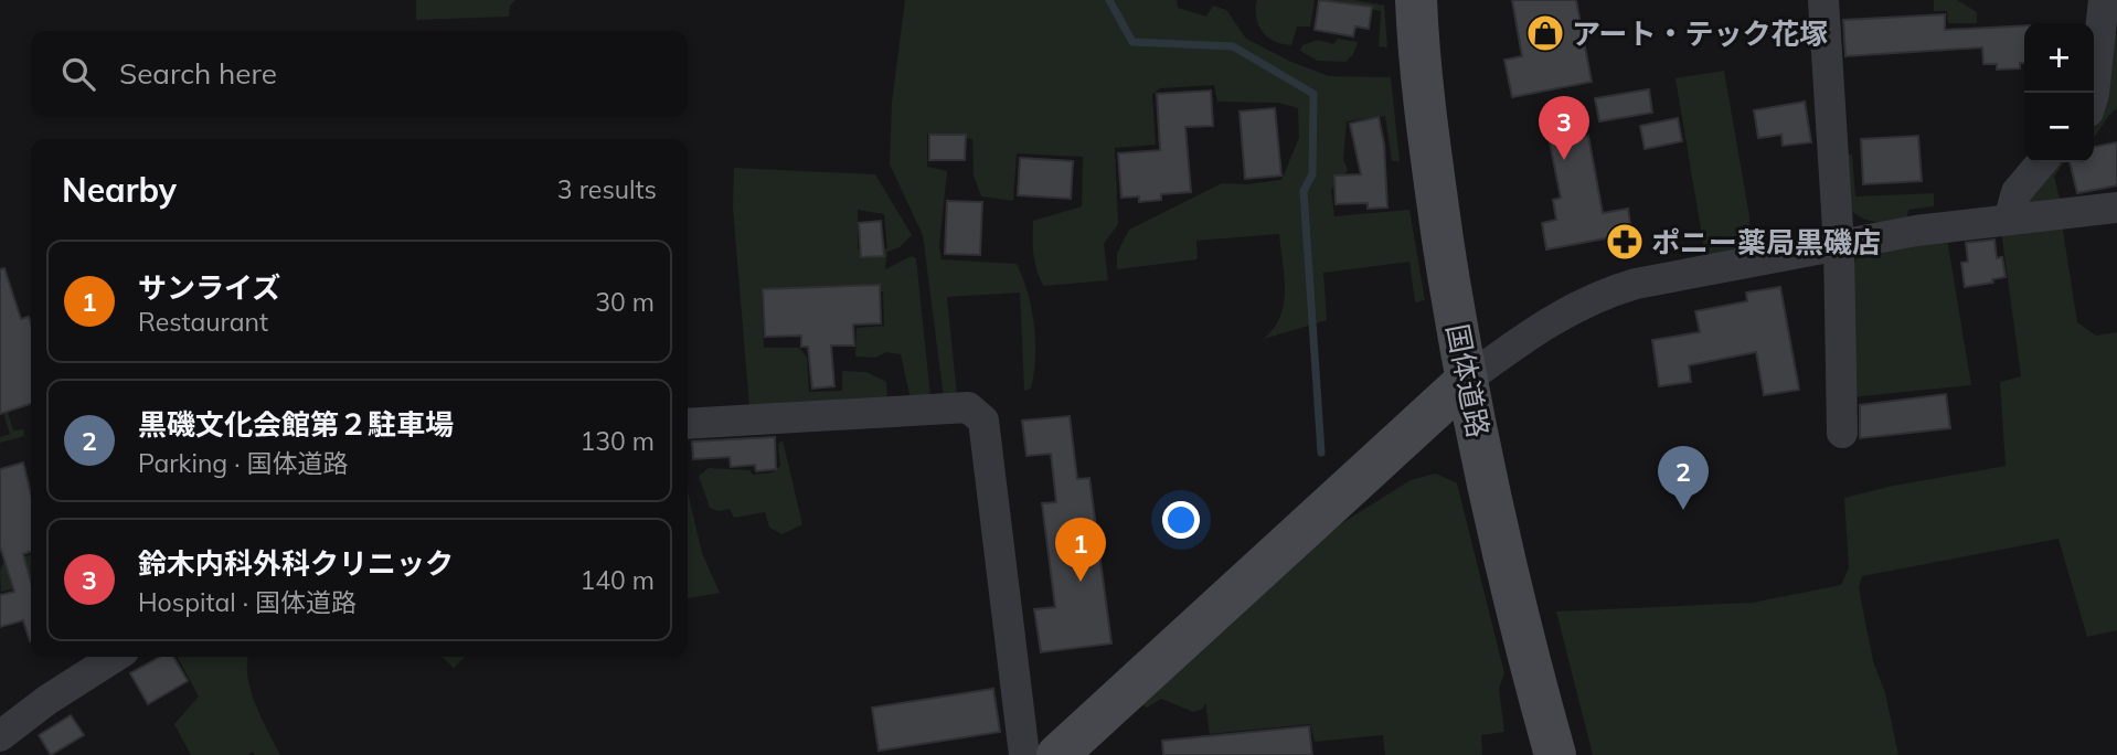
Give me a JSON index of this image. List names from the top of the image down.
{
  "streets": {
    "street": ["国体道路"]
  },
  "places": {
    "shop": ["アート・テック花塚"],
    "pharmacy": ["ポニー薬局黒磯店"]
  },
  "page": {
    "map_buttons": ["+", "−"],
    "search": "Search here",
    "pins": ["3", "2", "1"],
    "heading": ["Nearby", "3 results"],
    "list": [
      {
        "mark": "1",
        "name": "サンライズ",
        "note": "Restaurant",
        "value": "30 m"
      },
      {
        "mark": "2",
        "name": "黒磯文化会館第２駐車場",
        "note": "Parking · 国体道路",
        "value": "130 m"
      },
      {
        "mark": "3",
        "name": "鈴木内科外科クリニック",
        "note": "Hospital · 国体道路",
        "value": "140 m"
      }
    ]
  }
}
